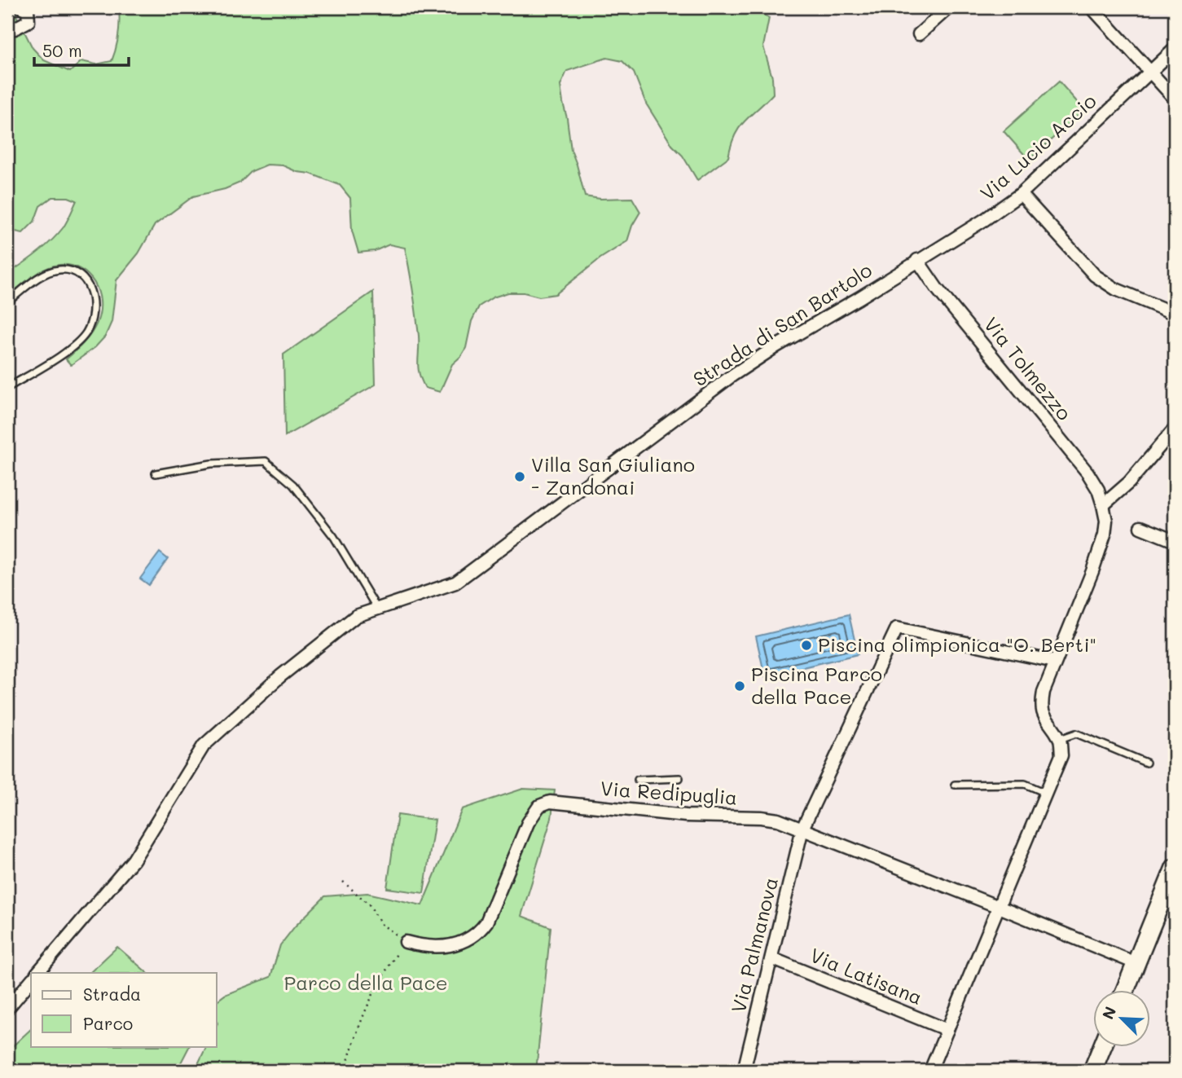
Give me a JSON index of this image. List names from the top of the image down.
{
  "streets": {
    "street": [
      "Via Lucio Accio",
      "Strada di San Bartolo",
      "Via Tolmezzo",
      "Via Redipuglia",
      "Via Palmanova",
      "Via Latisana"
    ]
  },
  "crossings": [
    ["Via Lucio Accio", "Strada di San Bartolo"],
    ["Via Lucio Accio", "Via Tolmezzo"],
    ["Strada di San Bartolo", "Via Tolmezzo"],
    ["Via Redipuglia", "Via Palmanova"],
    ["Via Palmanova", "Via Latisana"]
  ],
  "parks": ["Parco della Pace"],
  "places": ["Villa San Giuliano - Zandonai", "Piscina olimpionica \"O. Berti\"", "Piscina Parco della Pace"],
  "legend": ["Strada", "Parco"],
  "scale_bar": "50 m",
  "north": "top left"
}
